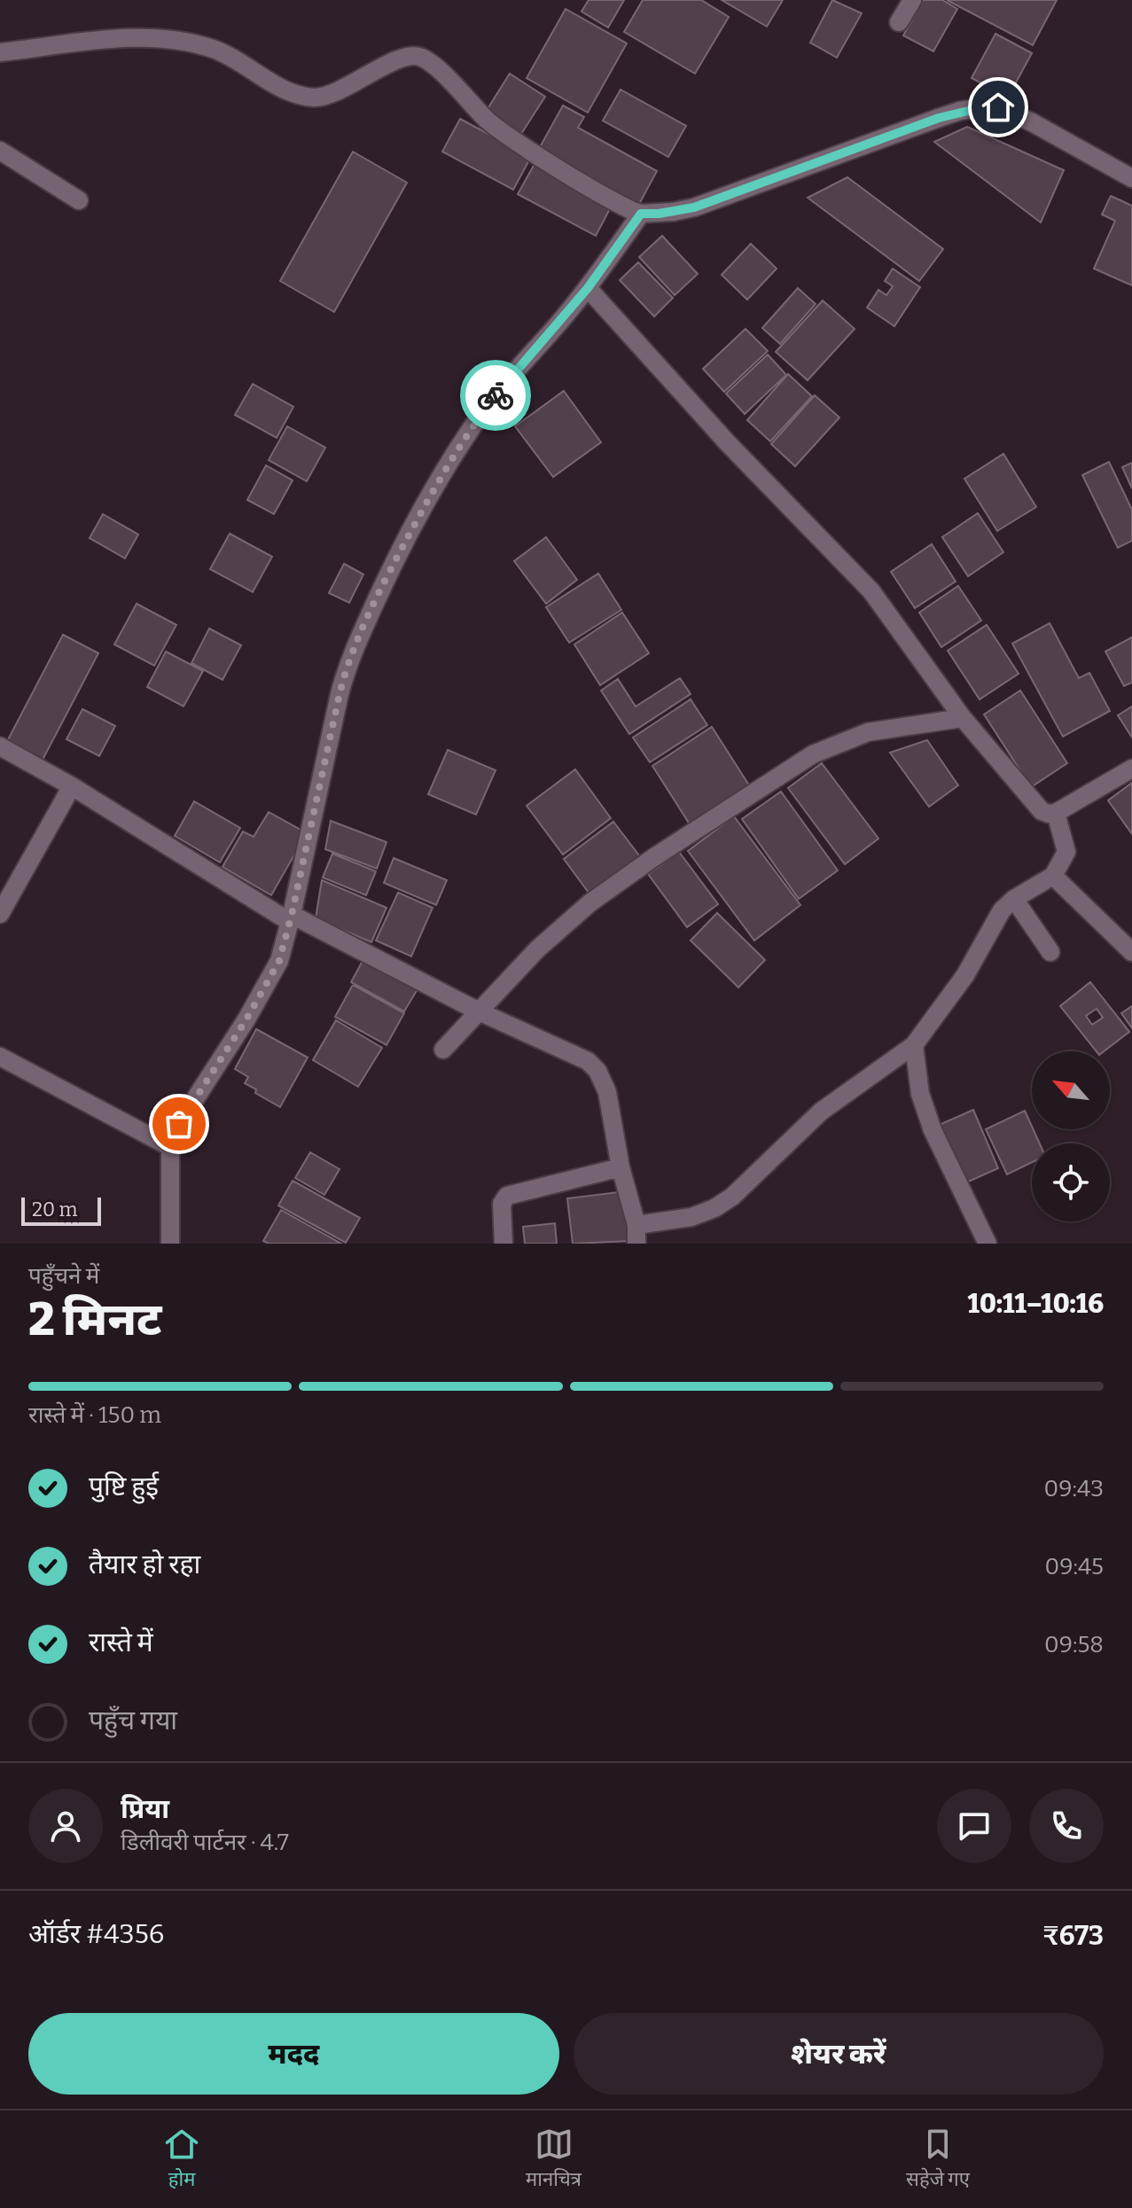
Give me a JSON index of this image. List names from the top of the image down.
{
  "scale_bar": "20 m",
  "north": "top left",
  "page": {
    "scale": "20 m",
    "heading": ["2 मिनट", "पहुँचने में", "10:11–10:16"],
    "panel": [
      "प्रिया",
      "डिलीवरी पार्टनर · 4.7",
      "ऑर्डर #4356",
      "₹673"
    ],
    "bar": "रास्ते में · 150 m",
    "list": [
      ["पुष्टि हुई", "09:43"],
      ["तैयार हो रहा", "09:45"],
      ["रास्ते में", "09:58"],
      "पहुँच गया"
    ],
    "buttons": ["मदद", "शेयर करें"],
    "tabs": ["होम", "मानचित्र", "सहेजे गए"]
  }
}
